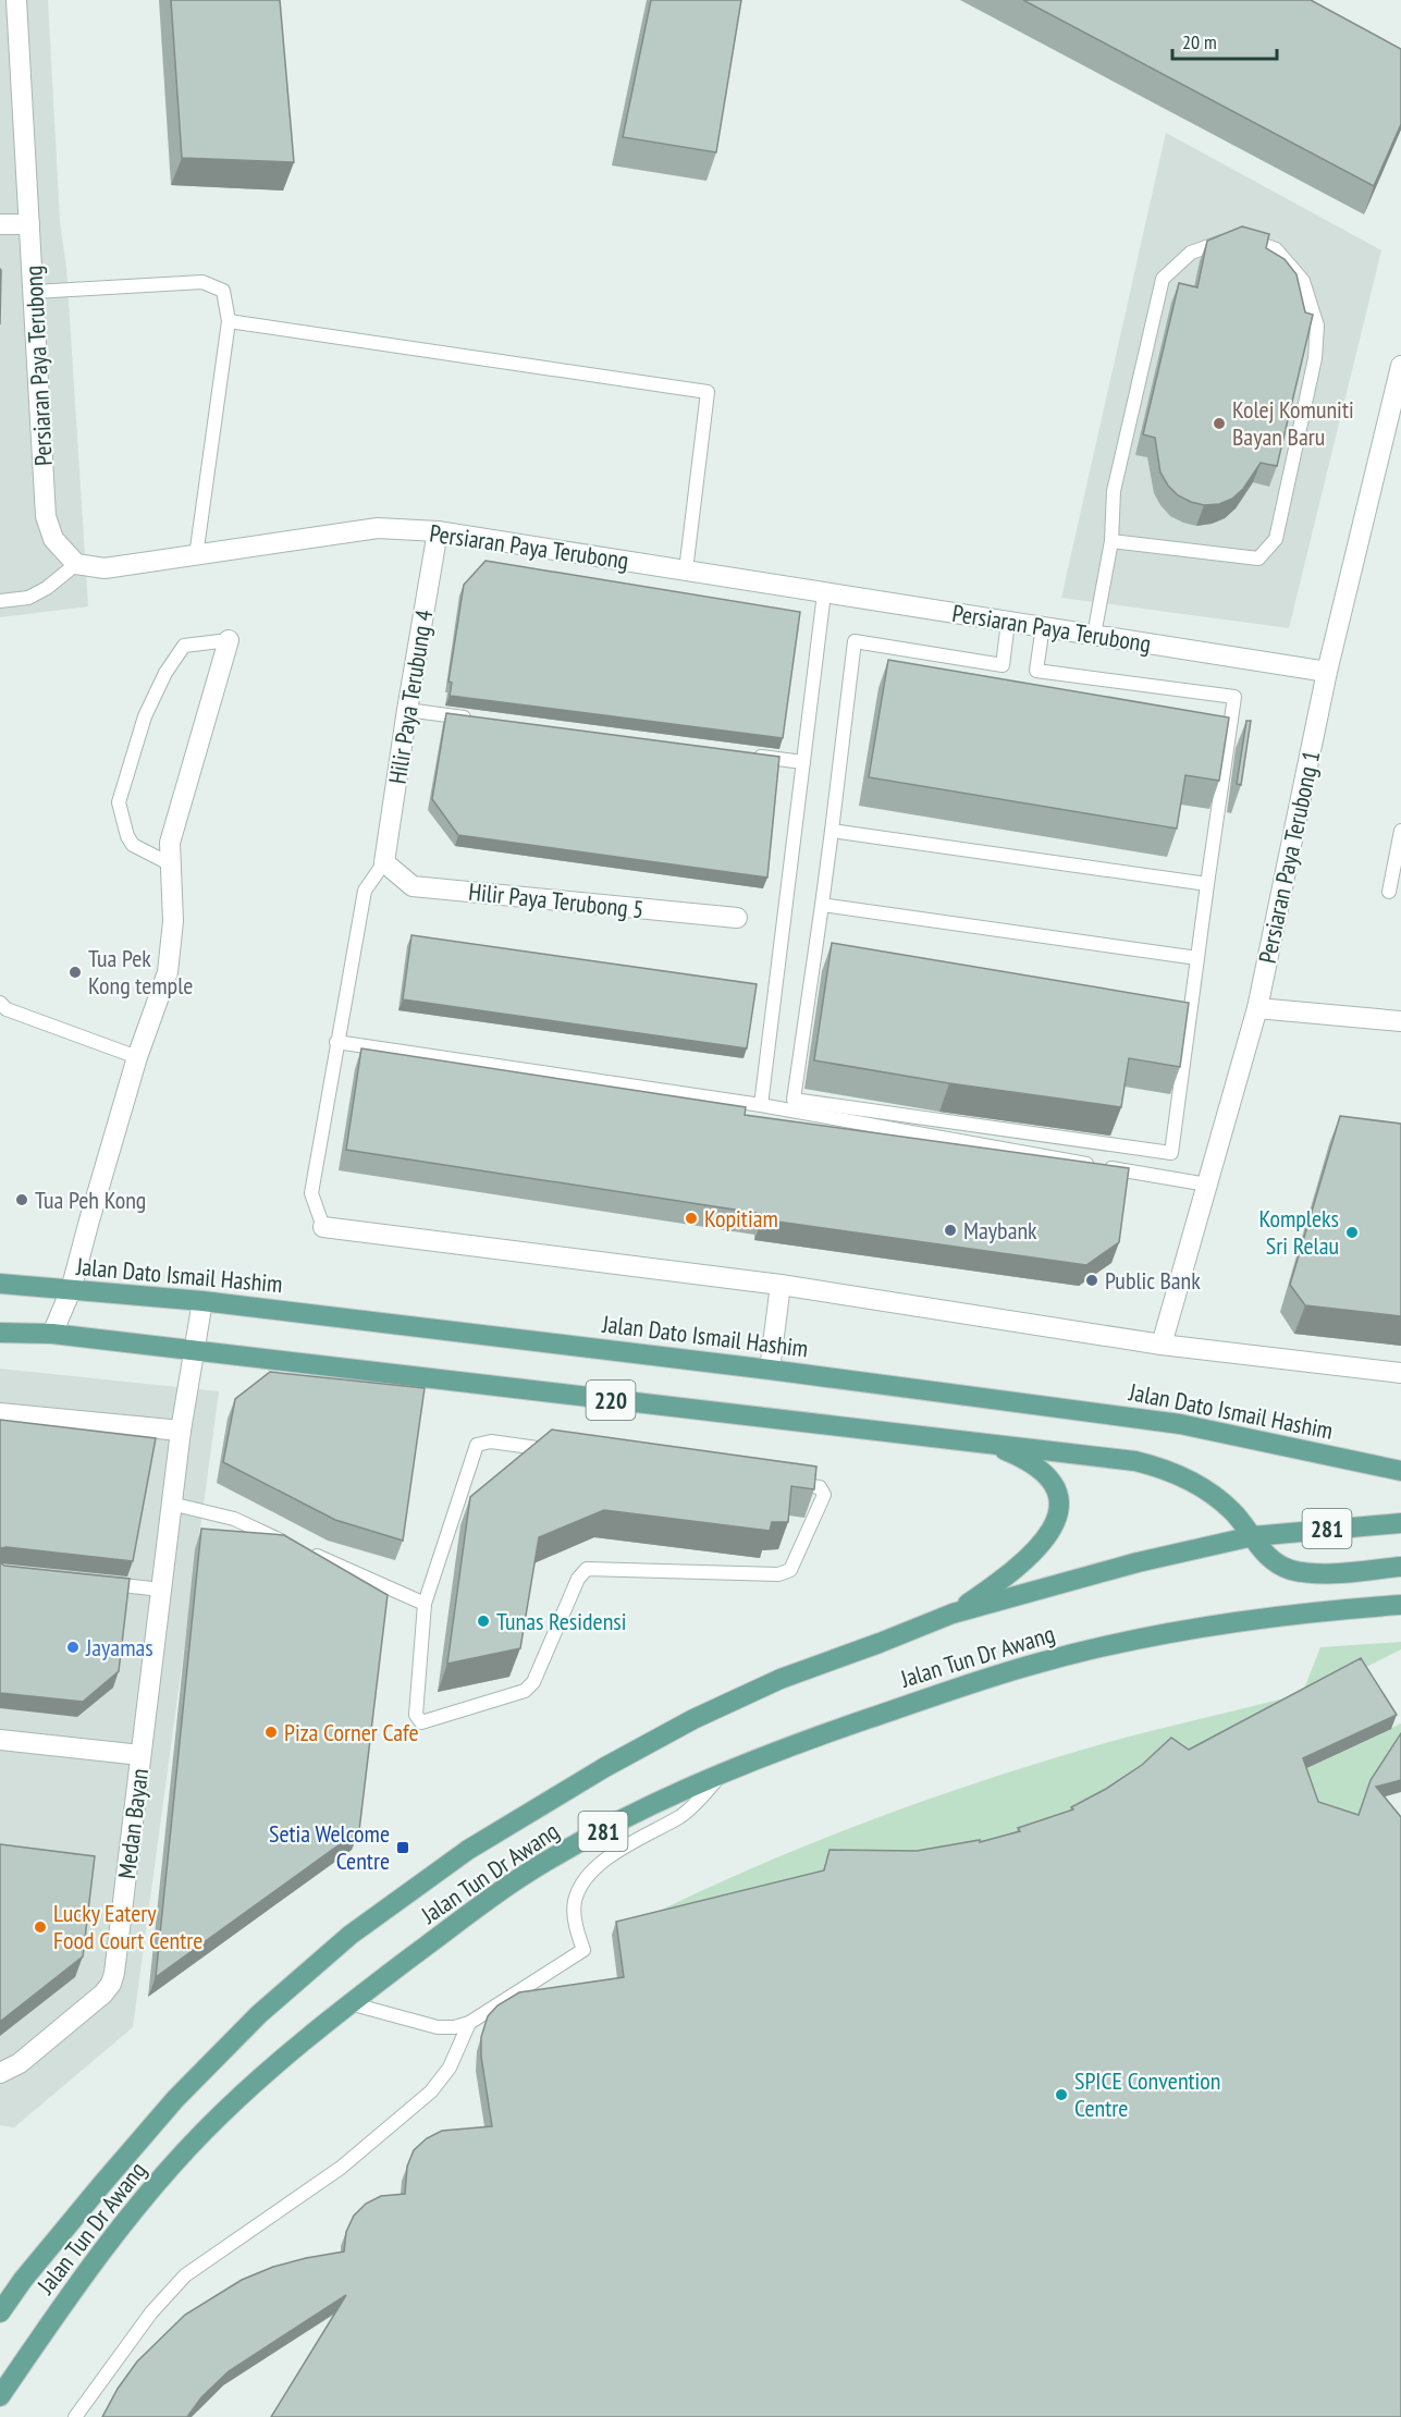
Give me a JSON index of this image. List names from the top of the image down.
{
  "streets": {
    "main road": [
      "Jalan Dato Ismail Hashim",
      "220",
      "281",
      "Jalan Tun Dr Awang"
    ],
    "street": [
      "Persiaran Paya Terubong",
      "Hilir Paya Terubung 4",
      "Persiaran Paya Terubong 1",
      "Hilir Paya Terubong 5",
      "Medan Bayan"
    ]
  },
  "crossings": [
    ["Persiaran Paya Terubong", "Hilir Paya Terubung 4"],
    ["Persiaran Paya Terubong", "Persiaran Paya Terubong 1"],
    ["Hilir Paya Terubung 4", "Hilir Paya Terubong 5"],
    ["Jalan Dato Ismail Hashim", "Medan Bayan"],
    ["220", "Jalan Tun Dr Awang"],
    ["220", "Medan Bayan"]
  ],
  "places": {
    "other": [
      "Kolej Komuniti Bayan Baru",
      "Tua Pek Kong temple",
      "Tua Peh Kong",
      "Kopitiam",
      "Maybank",
      "Kompleks Sri Relau",
      "Public Bank",
      "Tunas Residensi",
      "Jayamas",
      "Piza Corner Cafe",
      "Lucky Eatery Food Court Centre",
      "SPICE Convention Centre"
    ],
    "transit": ["Setia Welcome Centre"]
  },
  "scale_bar": "20 m"
}
